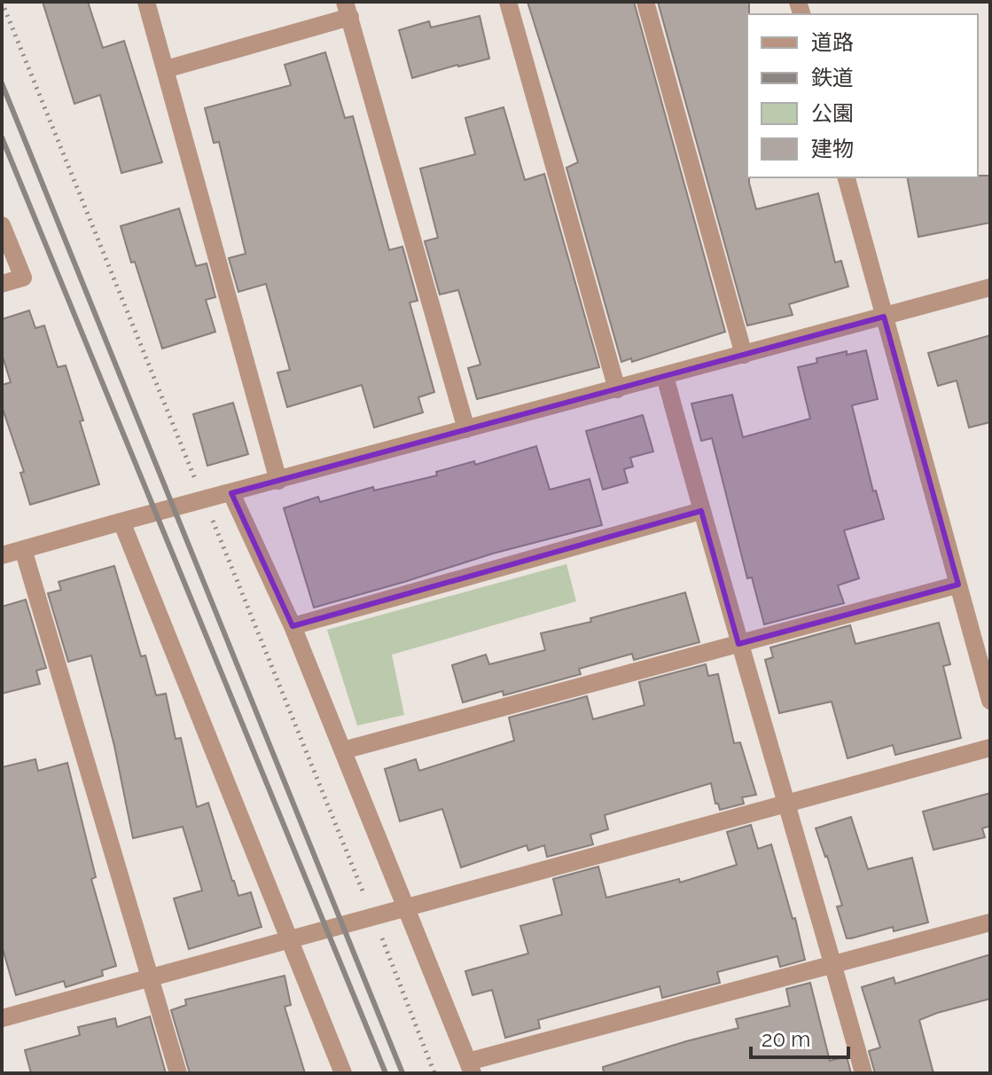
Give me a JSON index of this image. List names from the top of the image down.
{
  "legend": [
    "道路",
    "鉄道",
    "公園",
    "建物"
  ],
  "scale_bar": "20 m"
}
